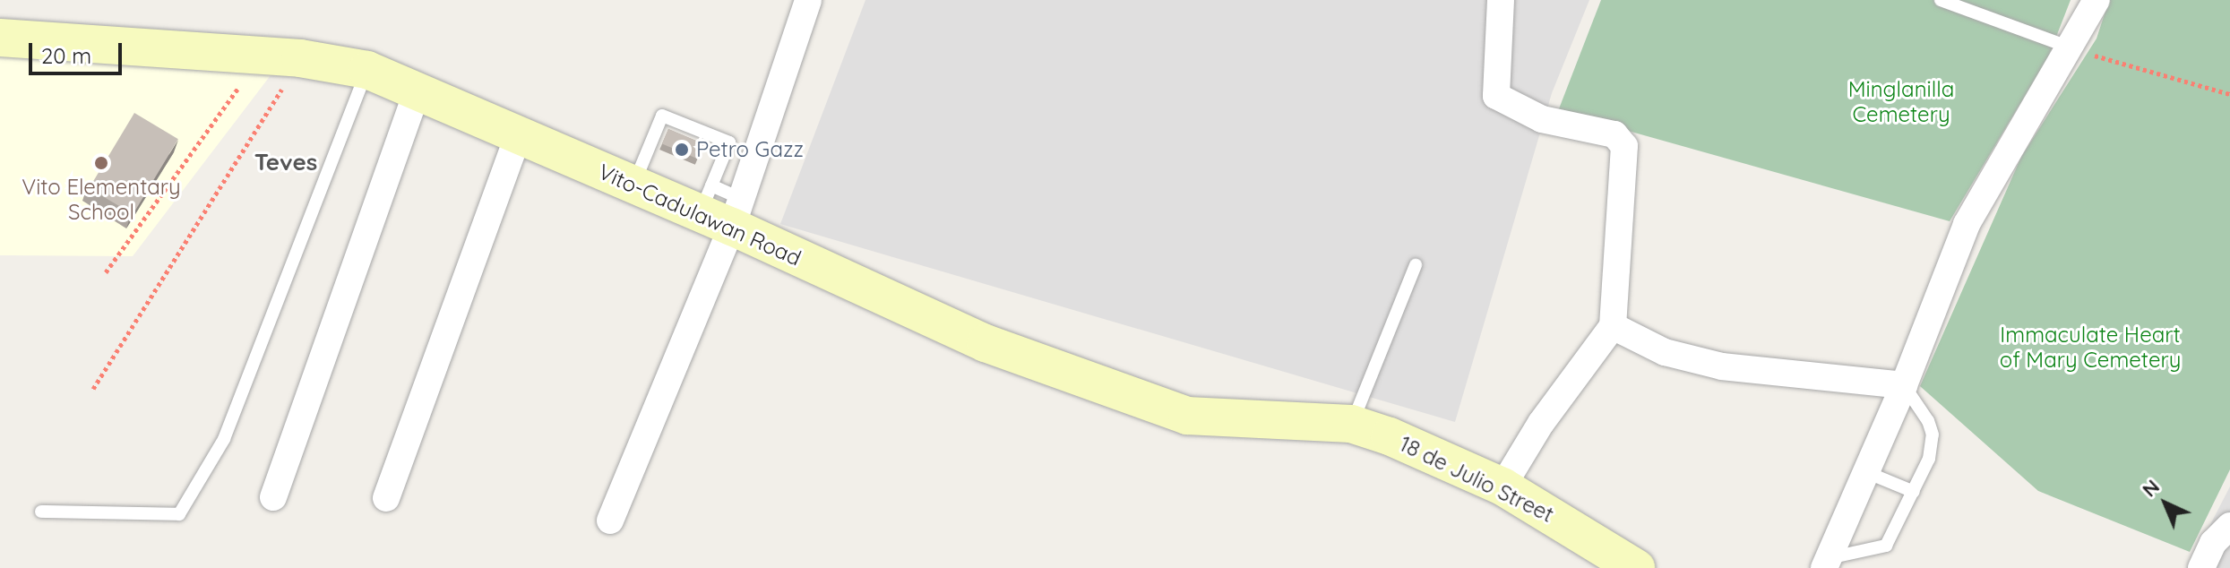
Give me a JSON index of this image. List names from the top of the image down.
{
  "streets": {
    "street": ["Vito-Cadulawan Road", "18 de Julio Street"]
  },
  "crossings": [
    ["Vito-Cadulawan Road", "18 de Julio Street"]
  ],
  "districts": ["Teves"],
  "parks": ["Minglanilla Cemetery", "Immaculate Heart of Mary Cemetery"],
  "places": ["Petro Gazz", "Vito Elementary School"],
  "scale_bar": "20 m",
  "north": "top left"
}
